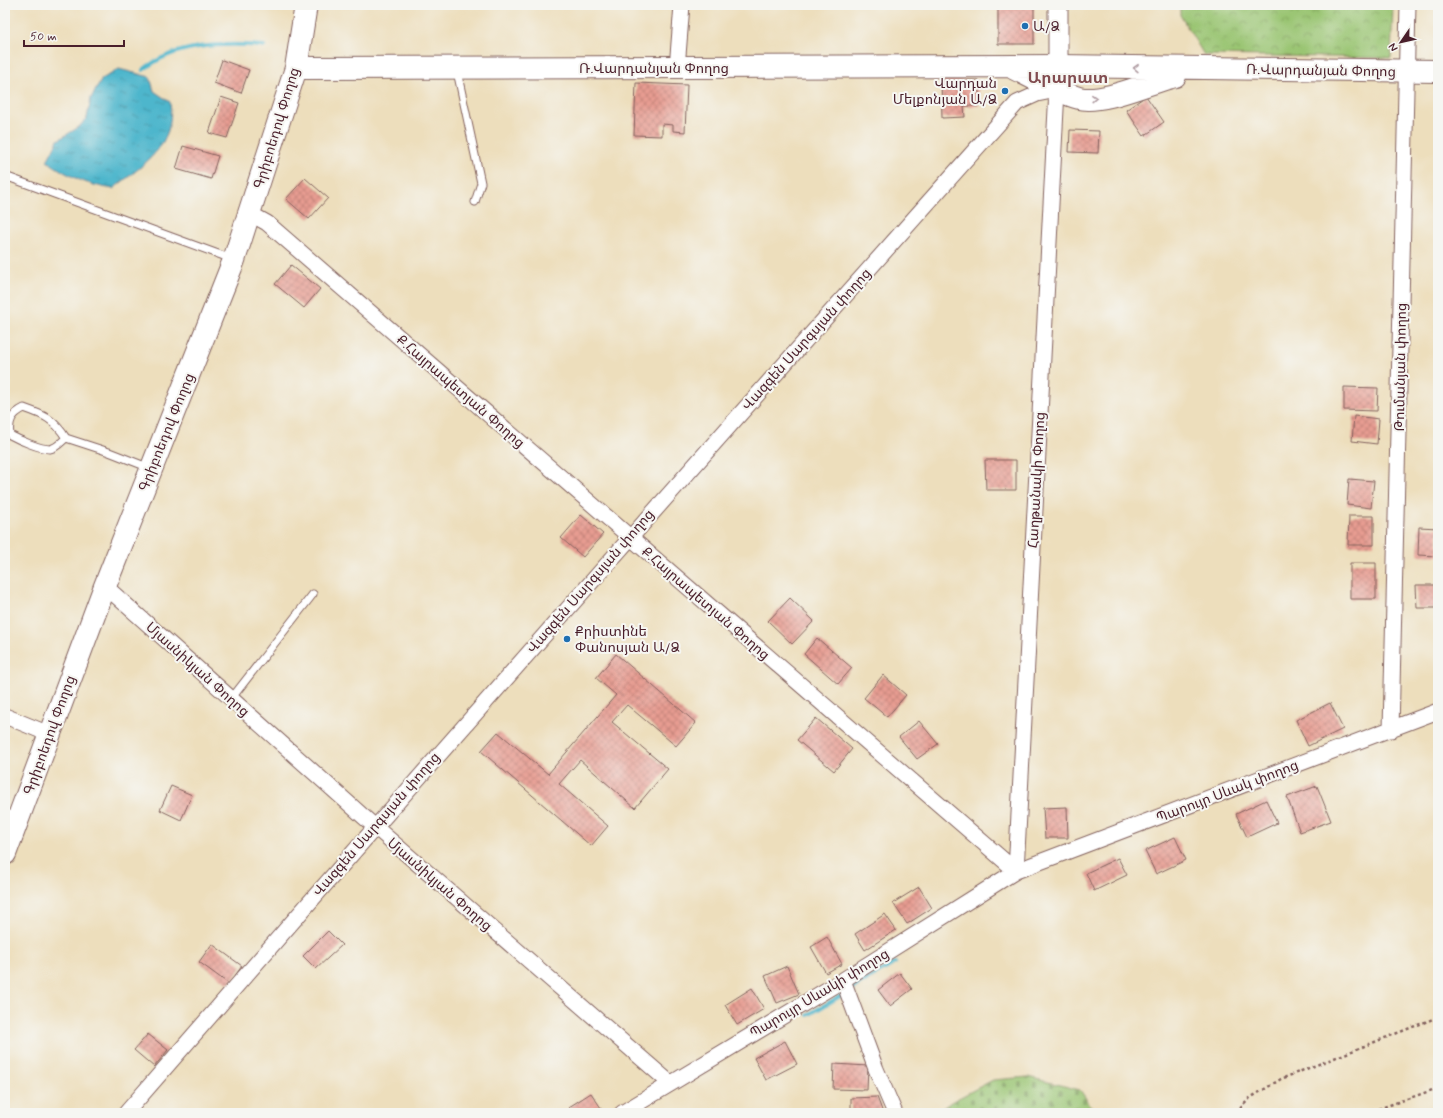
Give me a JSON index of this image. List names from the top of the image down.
{
  "streets": {
    "main road": ["Ռ.Վարդանյան Փողոց", "Գրիբոեդով Փողոց"],
    "street": [
      "Վազգեն Սարգսյան փողոց",
      "Թումանյան փողոց",
      "Ք.Հայրապետյան Փողոց",
      "Հաղթանակի Փողոց",
      "Մյասնիկյան Փողոց",
      "Պարույր Սևակ փողոց",
      "Պարույր Սևակի փողոց"
    ]
  },
  "crossings": [
    ["Ռ.Վարդանյան Փողոց", "Գրիբոեդով Փողոց"],
    ["Ռ.Վարդանյան Փողոց", "Թումանյան փողոց"],
    ["Գրիբոեդով Փողոց", "Ք.Հայրապետյան Փողոց"],
    ["Գրիբոեդով Փողոց", "Մյասնիկյան Փողոց"],
    ["Վազգեն Սարգսյան փողոց", "Ք.Հայրապետյան Փողոց"],
    ["Վազգեն Սարգսյան փողոց", "Հաղթանակի Փողոց"],
    ["Վազգեն Սարգսյան փողոց", "Մյասնիկյան Փողոց"],
    ["Թումանյան փողոց", "Պարույր Սևակ փողոց"],
    ["Ք.Հայրապետյան Փողոց", "Հաղթանակի Փողոց"],
    ["Ք.Հայրապետյան Փողոց", "Պարույր Սևակ փողոց"],
    ["Ք.Հայրապետյան Փողոց", "Պարույր Սևակի փողոց"],
    ["Հաղթանակի Փողոց", "Պարույր Սևակ փողոց"],
    ["Հաղթանակի Փողոց", "Պարույր Սևակի փողոց"],
    ["Մյասնիկյան Փողոց", "Պարույր Սևակի փողոց"],
    ["Պարույր Սևակ փողոց", "Պարույր Սևակի փողոց"]
  ],
  "districts": ["Արարատ"],
  "places": ["Ա/Ձ", "Վարդան Մելքոնյան Ա/Ձ", "Քրիստինե Փանոսյան Ա/Ձ"],
  "scale_bar": "50 m",
  "north": "bottom left"
}
